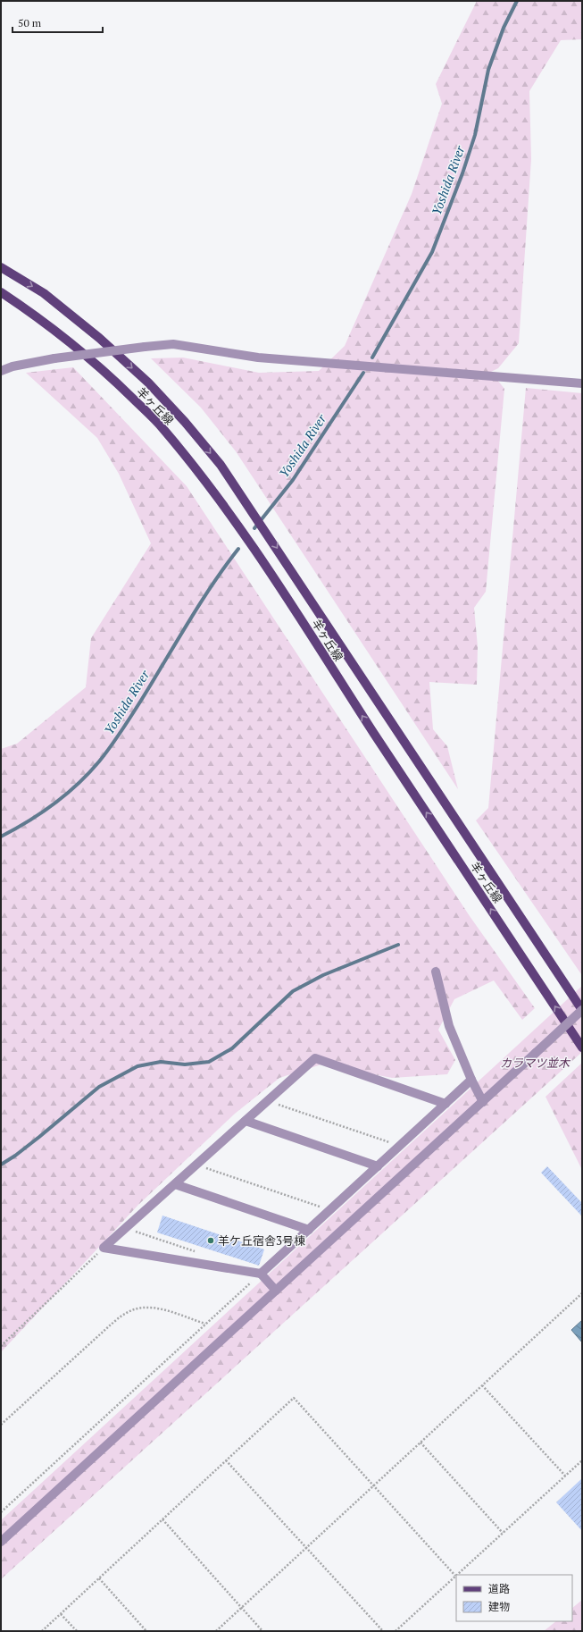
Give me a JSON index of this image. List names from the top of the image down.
{
  "streets": {
    "main road": ["羊ヶ丘線"]
  },
  "water": ["Yoshida River"],
  "parks": ["カラマツ並木"],
  "places": ["羊ケ丘宿舎3号棟"],
  "legend": ["道路", "建物"],
  "scale_bar": "50 m"
}
